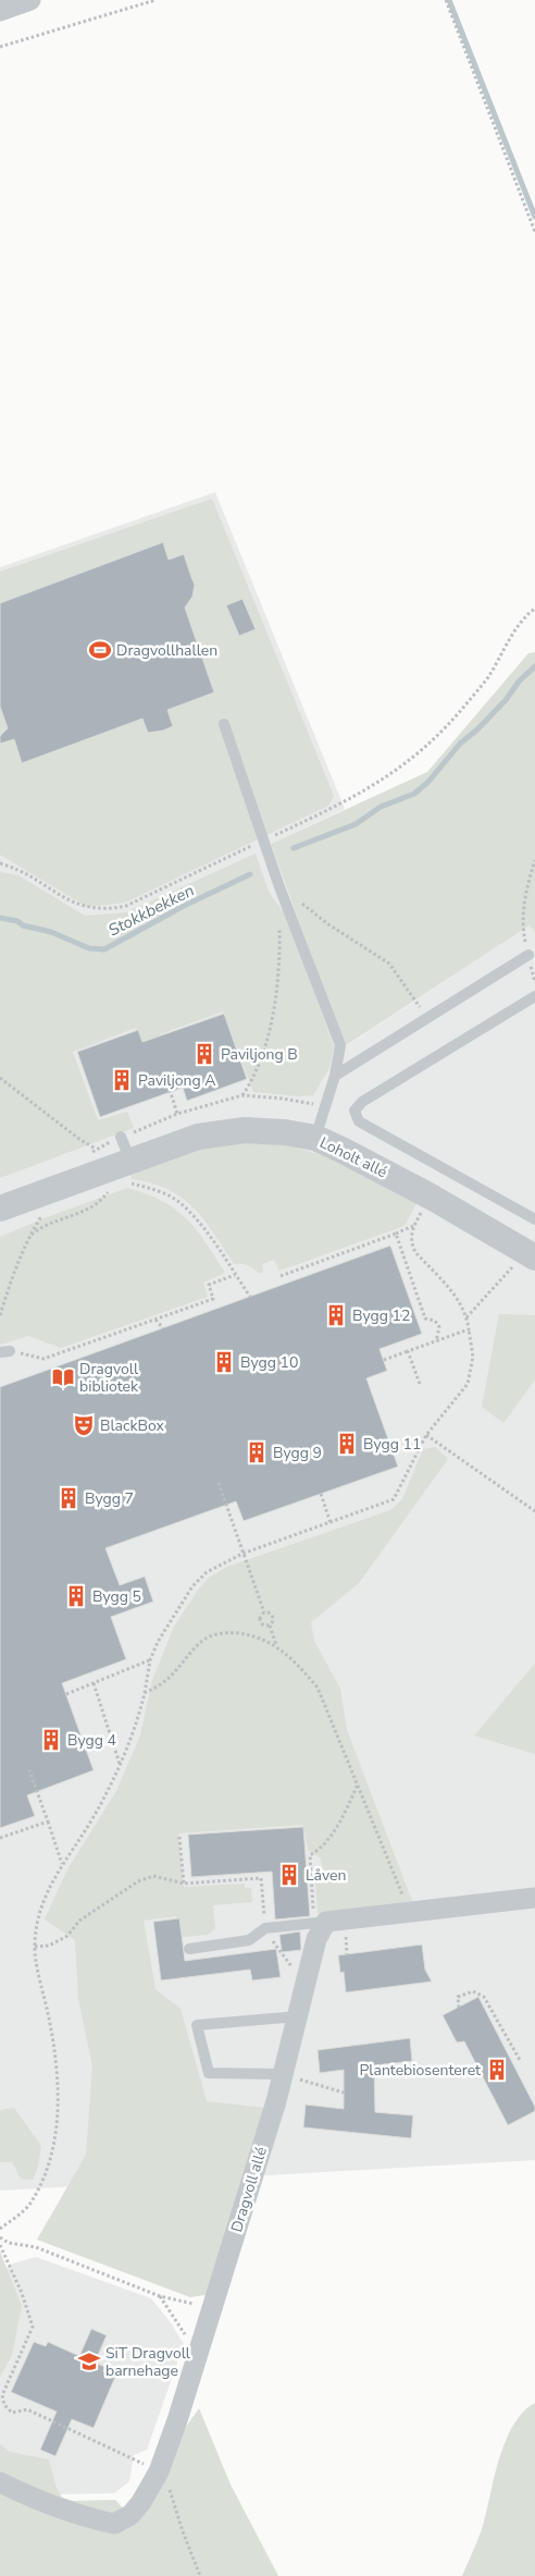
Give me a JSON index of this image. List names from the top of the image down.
{
  "streets": {
    "street": ["Loholt allé", "Dragvoll allé"]
  },
  "water": ["Stokkbekken"],
  "places": {
    "sports": ["Dragvollhallen"],
    "building": [
      "Paviljong B",
      "Paviljong A",
      "Bygg 12",
      "Bygg 10",
      "Bygg 11",
      "Bygg 9",
      "Bygg 7",
      "Bygg 5",
      "Bygg 4",
      "Låven",
      "Plantebiosenteret"
    ],
    "library": ["Dragvoll bibliotek"],
    "theatre": ["BlackBox"],
    "school or university": ["SiT Dragvoll barnehage"]
  }
}
